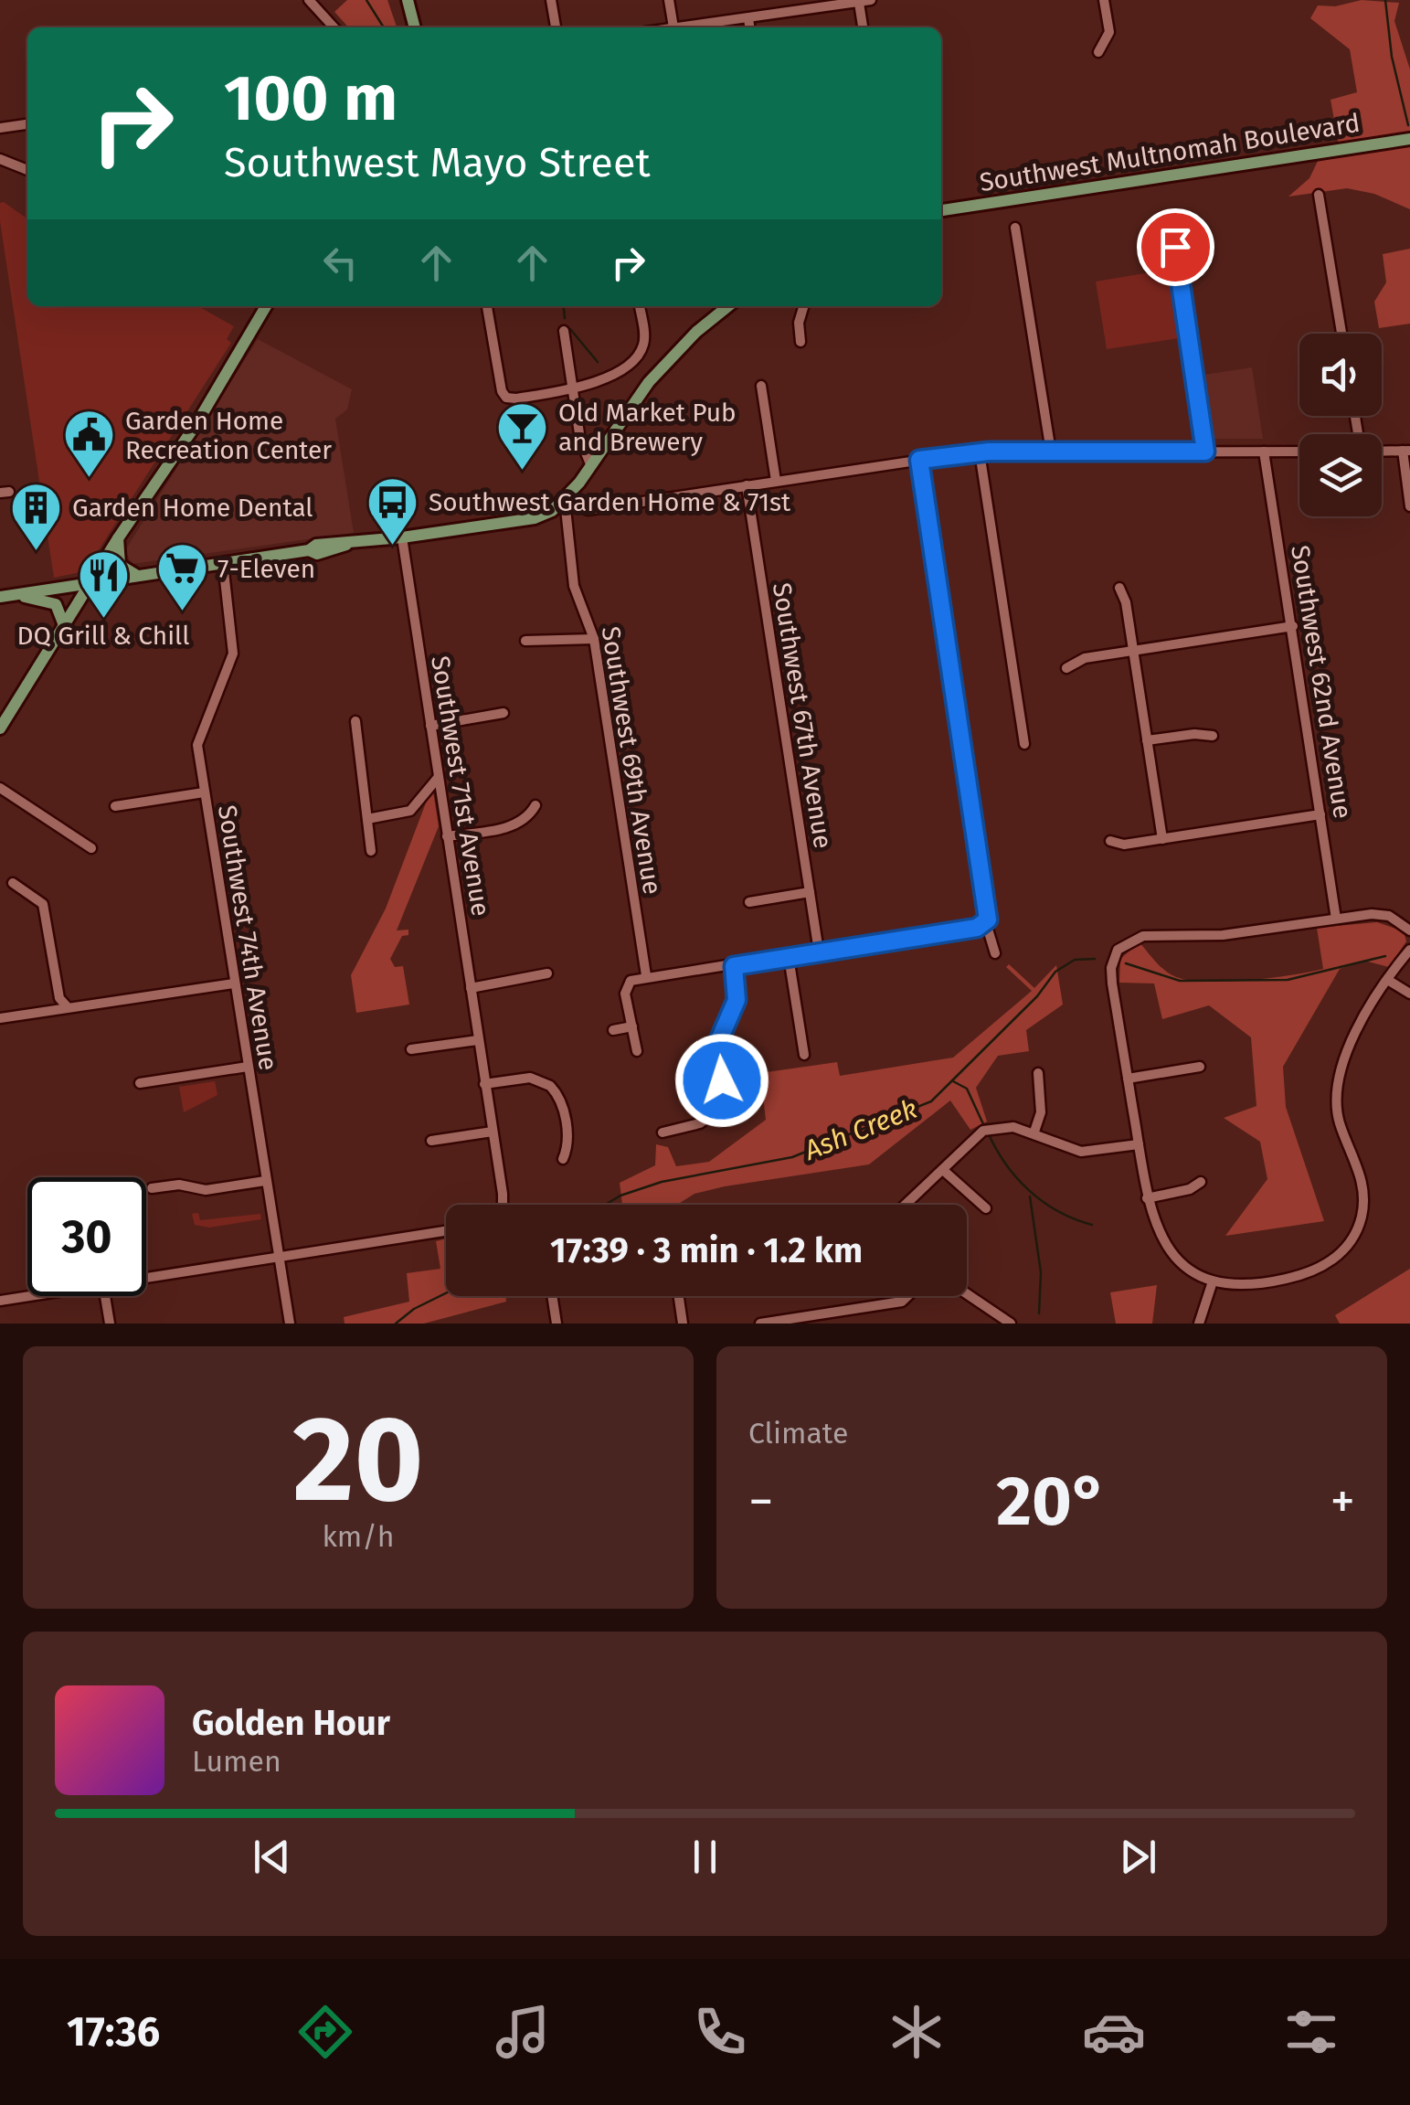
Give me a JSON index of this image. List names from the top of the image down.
{
  "streets": {
    "main road": ["Southwest Multnomah Boulevard"],
    "street": [
      "Southwest 62nd Avenue",
      "Southwest 67th Avenue",
      "Southwest 69th Avenue",
      "Southwest 71st Avenue",
      "Southwest 74th Avenue"
    ]
  },
  "water": ["Ash Creek"],
  "places": {
    "bar": ["Old Market Pub and Brewery"],
    "public building": ["Garden Home Recreation Center"],
    "bus stop": ["Southwest Garden Home & 71st"],
    "building": ["Garden Home Dental"],
    "supermarket": ["7-Eleven"],
    "restaurant": ["DQ Grill & Chill"]
  },
  "page": {
    "turn": ["100 m", "Southwest Mayo Street"],
    "limit": "30",
    "trip": "17:39 · 3 min · 1.2 km",
    "tile": [
      ["20", "km/h"],
      "Climate"
    ],
    "heat": ["−", "20°", "+"],
    "song": ["Golden Hour", "Lumen"],
    "tabs": "17:36"
  }
}
